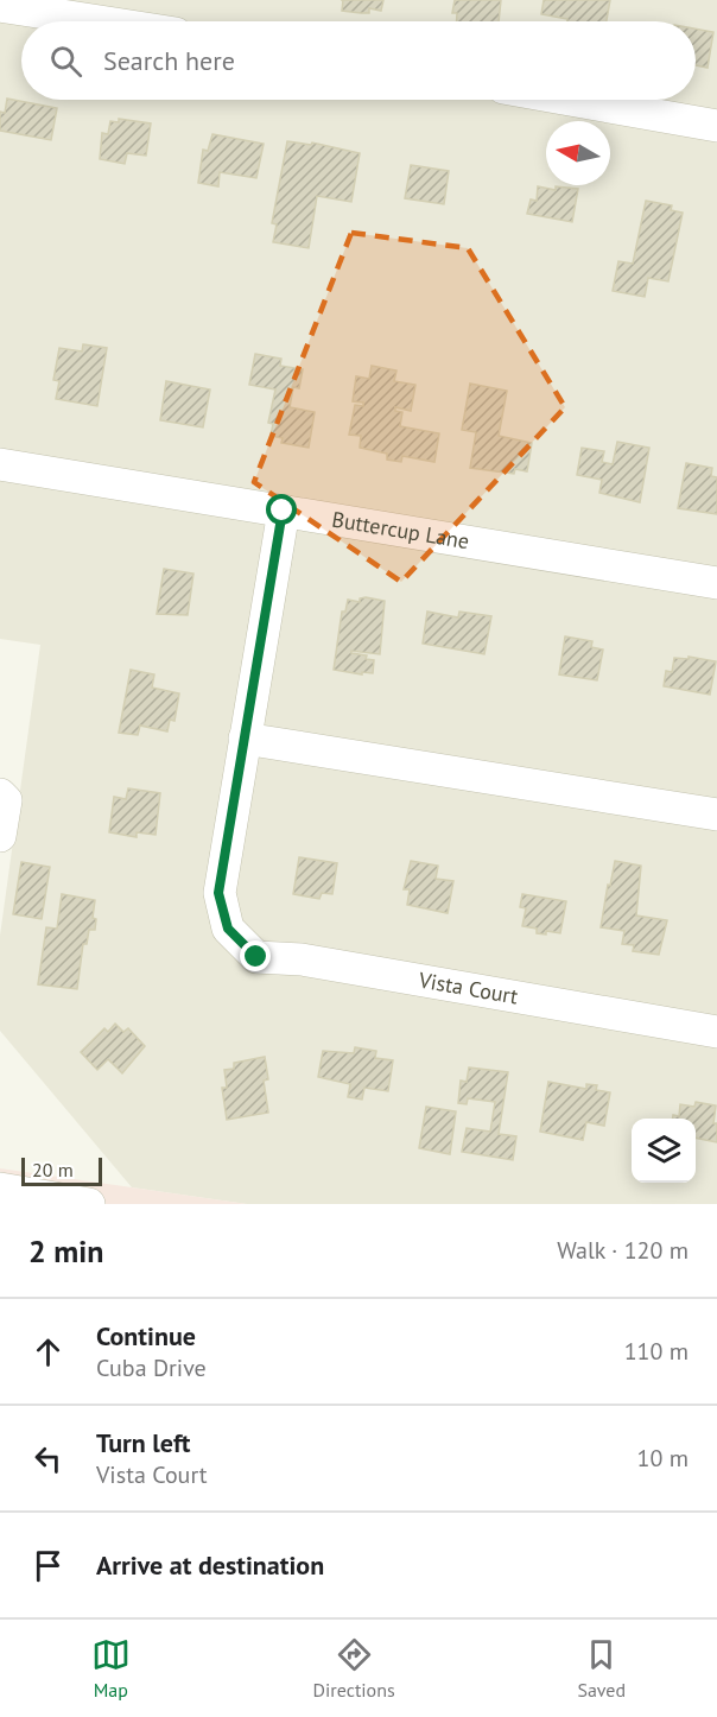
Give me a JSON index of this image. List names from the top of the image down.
{
  "streets": {
    "street": ["Buttercup Lane", "Vista Court"]
  },
  "scale_bar": "20 m",
  "north": "left",
  "page": {
    "search": "Search here",
    "scale": "20 m",
    "heading": ["2 min", "Walk · 120 m"],
    "list": [
      ["Continue", "Cuba Drive", "110 m"],
      ["Turn left", "Vista Court", "10 m"],
      "Arrive at destination"
    ],
    "nav": ["Map", "Directions", "Saved"]
  }
}
